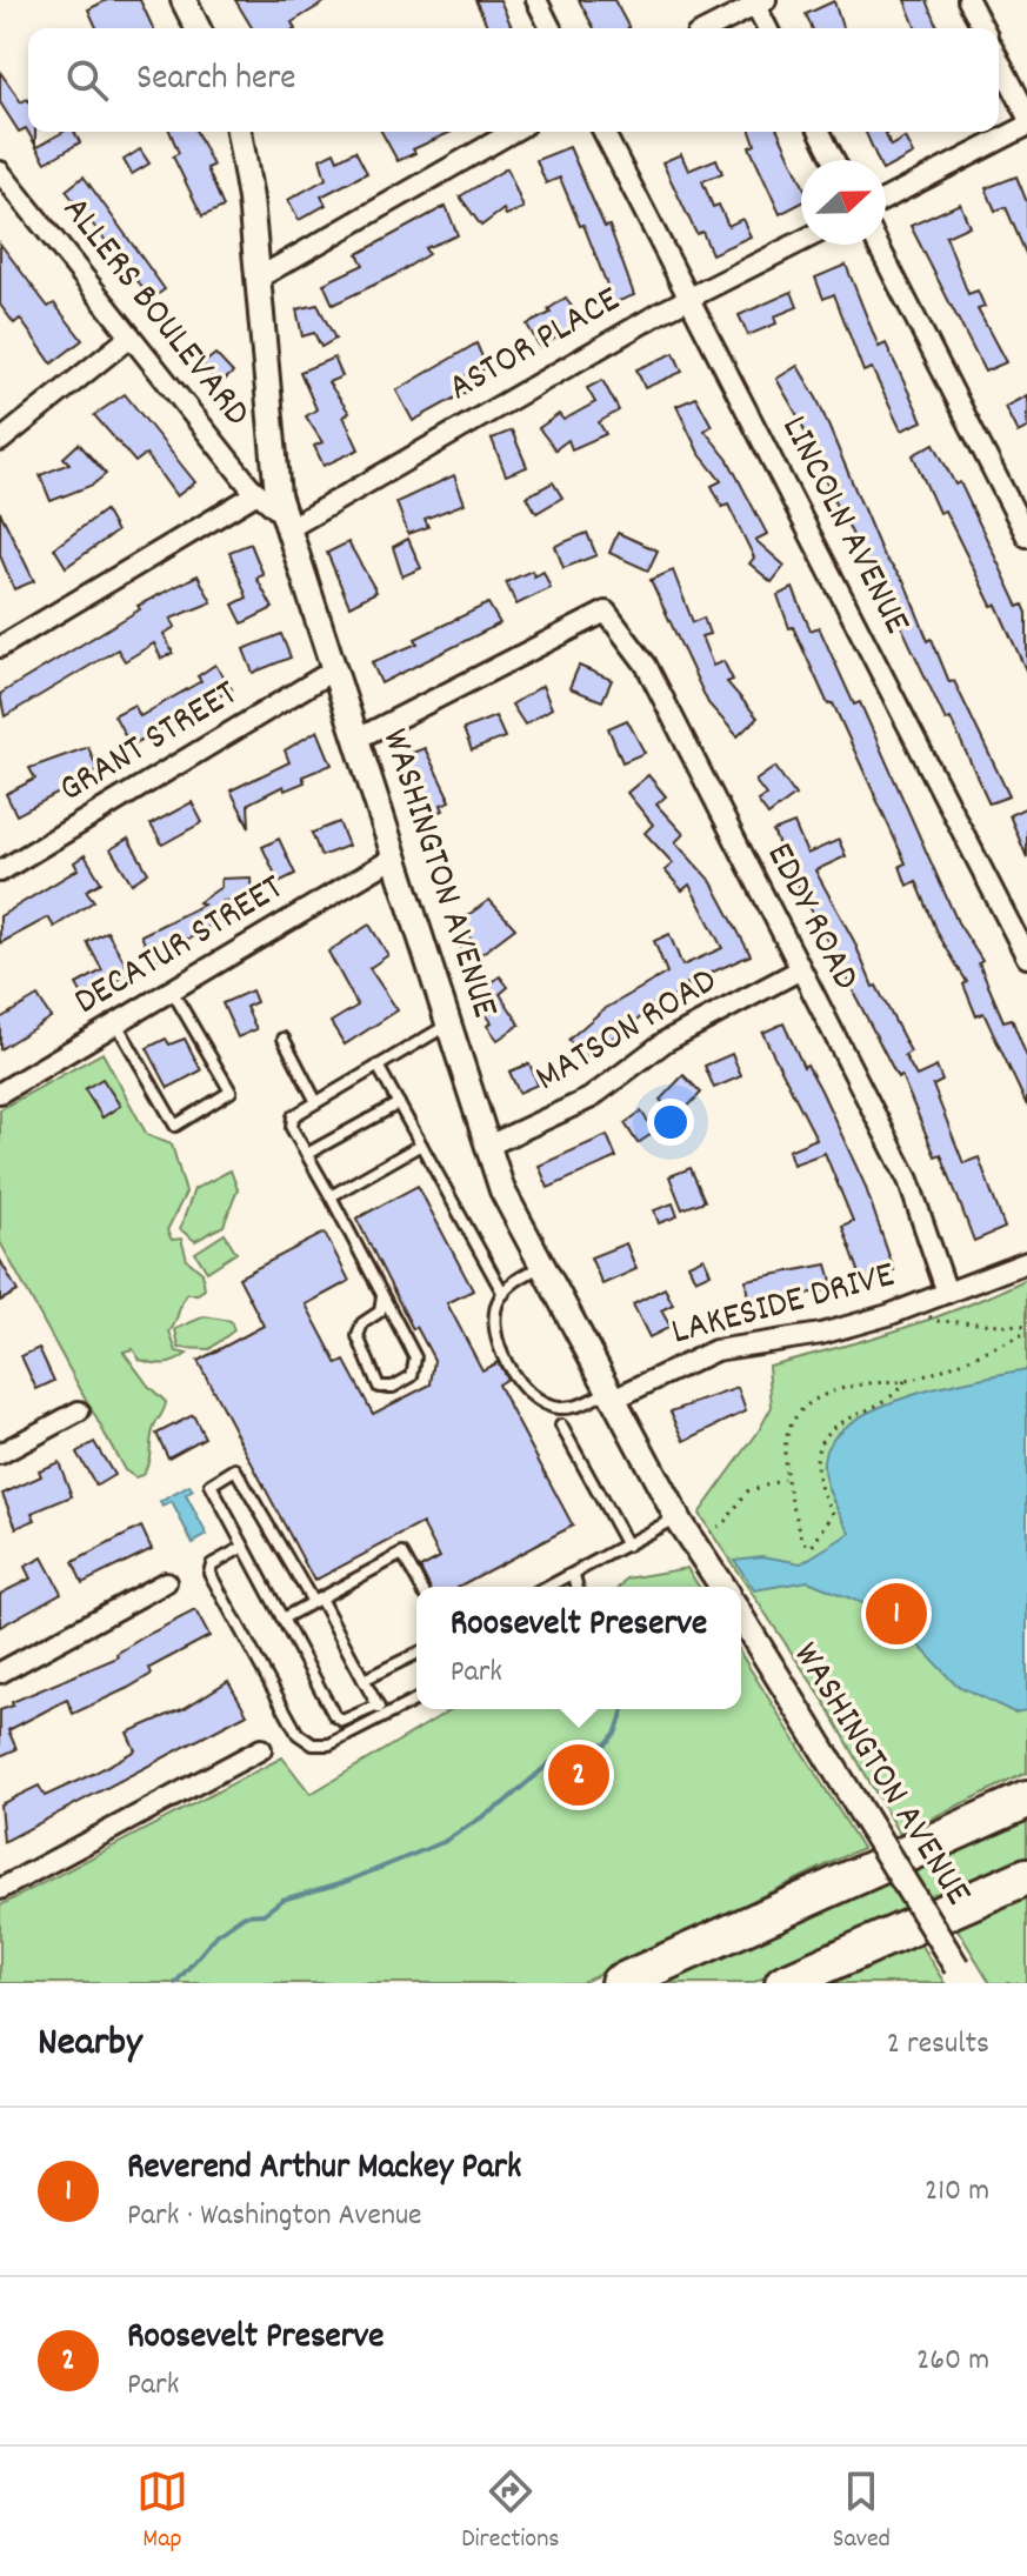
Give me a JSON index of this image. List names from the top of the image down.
{
  "streets": {
    "street": [
      "ALLERS BOULEVARD",
      "ASTOR PLACE",
      "LINCOLN AVENUE",
      "GRANT STREET",
      "WASHINGTON AVENUE",
      "EDDY ROAD",
      "DECATUR STREET",
      "MATSON ROAD",
      "LAKESIDE DRIVE"
    ]
  },
  "crossings": [
    ["ALLERS BOULEVARD", "ASTOR PLACE"],
    ["ALLERS BOULEVARD", "WASHINGTON AVENUE"],
    ["ASTOR PLACE", "LINCOLN AVENUE"],
    ["ASTOR PLACE", "WASHINGTON AVENUE"],
    ["GRANT STREET", "WASHINGTON AVENUE"],
    ["WASHINGTON AVENUE", "EDDY ROAD"],
    ["WASHINGTON AVENUE", "DECATUR STREET"],
    ["WASHINGTON AVENUE", "MATSON ROAD"],
    ["WASHINGTON AVENUE", "LAKESIDE DRIVE"],
    ["EDDY ROAD", "MATSON ROAD"],
    ["EDDY ROAD", "LAKESIDE DRIVE"]
  ],
  "north": "right",
  "page": {
    "search": "Search here",
    "pins": ["1", "2"],
    "popup": ["Roosevelt Preserve", "Park"],
    "heading": ["Nearby", "2 results"],
    "list": [
      {
        "mark": "1",
        "name": "Reverend Arthur Mackey Park",
        "note": "Park · Washington Avenue",
        "value": "210 m"
      },
      {
        "mark": "2",
        "name": "Roosevelt Preserve",
        "note": "Park",
        "value": "260 m"
      }
    ],
    "nav": ["Map", "Directions", "Saved"]
  }
}
